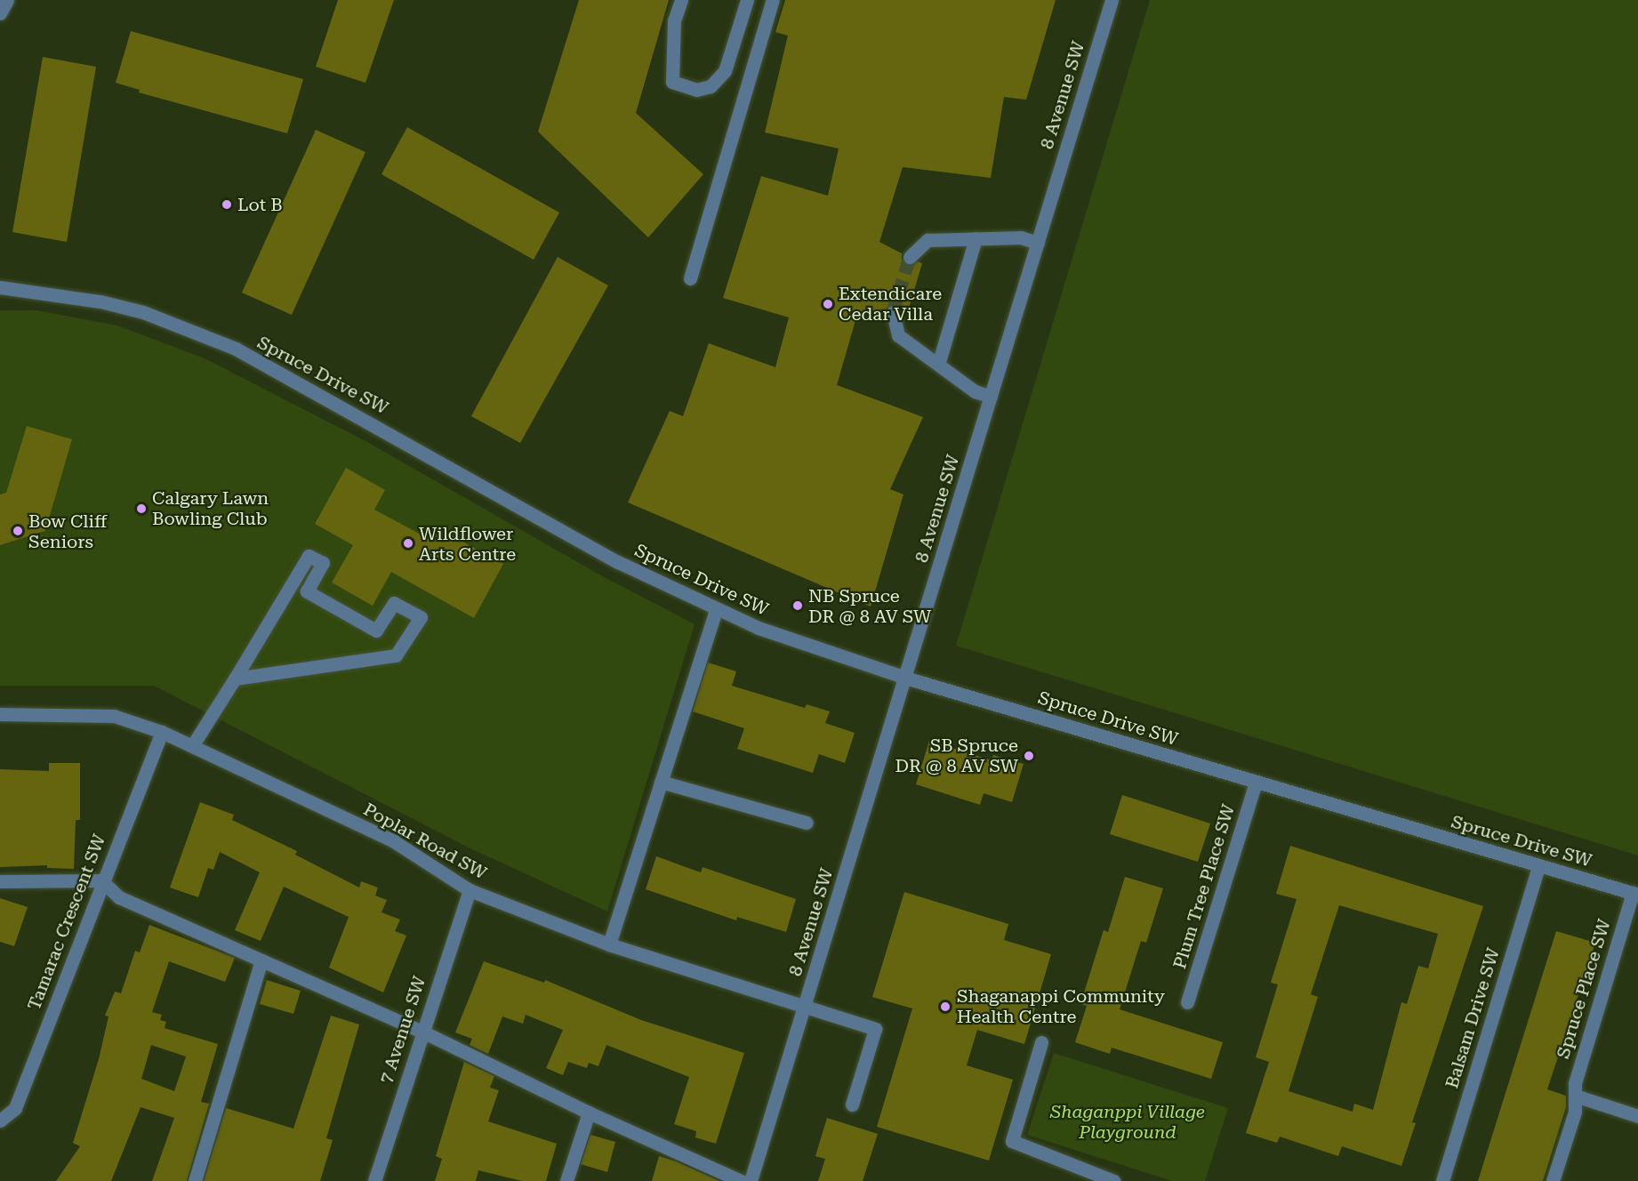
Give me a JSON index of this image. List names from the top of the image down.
{
  "streets": {
    "street": [
      "8 Avenue SW",
      "Spruce Drive SW",
      "Poplar Road SW",
      "Plum Tree Place SW",
      "Tamarac Crescent SW",
      "Spruce Place SW",
      "Balsam Drive SW",
      "7 Avenue SW"
    ]
  },
  "crossings": [
    ["8 Avenue SW", "Spruce Drive SW"],
    ["8 Avenue SW", "Poplar Road SW"],
    ["Spruce Drive SW", "Plum Tree Place SW"],
    ["Spruce Drive SW", "Spruce Place SW"],
    ["Spruce Drive SW", "Balsam Drive SW"],
    ["Poplar Road SW", "Tamarac Crescent SW"],
    ["Poplar Road SW", "7 Avenue SW"]
  ],
  "parks": ["Shaganppi Village Playground"],
  "places": [
    "Lot B",
    "Extendicare Cedar Villa",
    "Calgary Lawn Bowling Club",
    "Bow Cliff Seniors",
    "Wildflower Arts Centre",
    "NB Spruce DR @ 8 AV SW",
    "SB Spruce DR @ 8 AV SW",
    "Shaganappi Community Health Centre"
  ]
}
